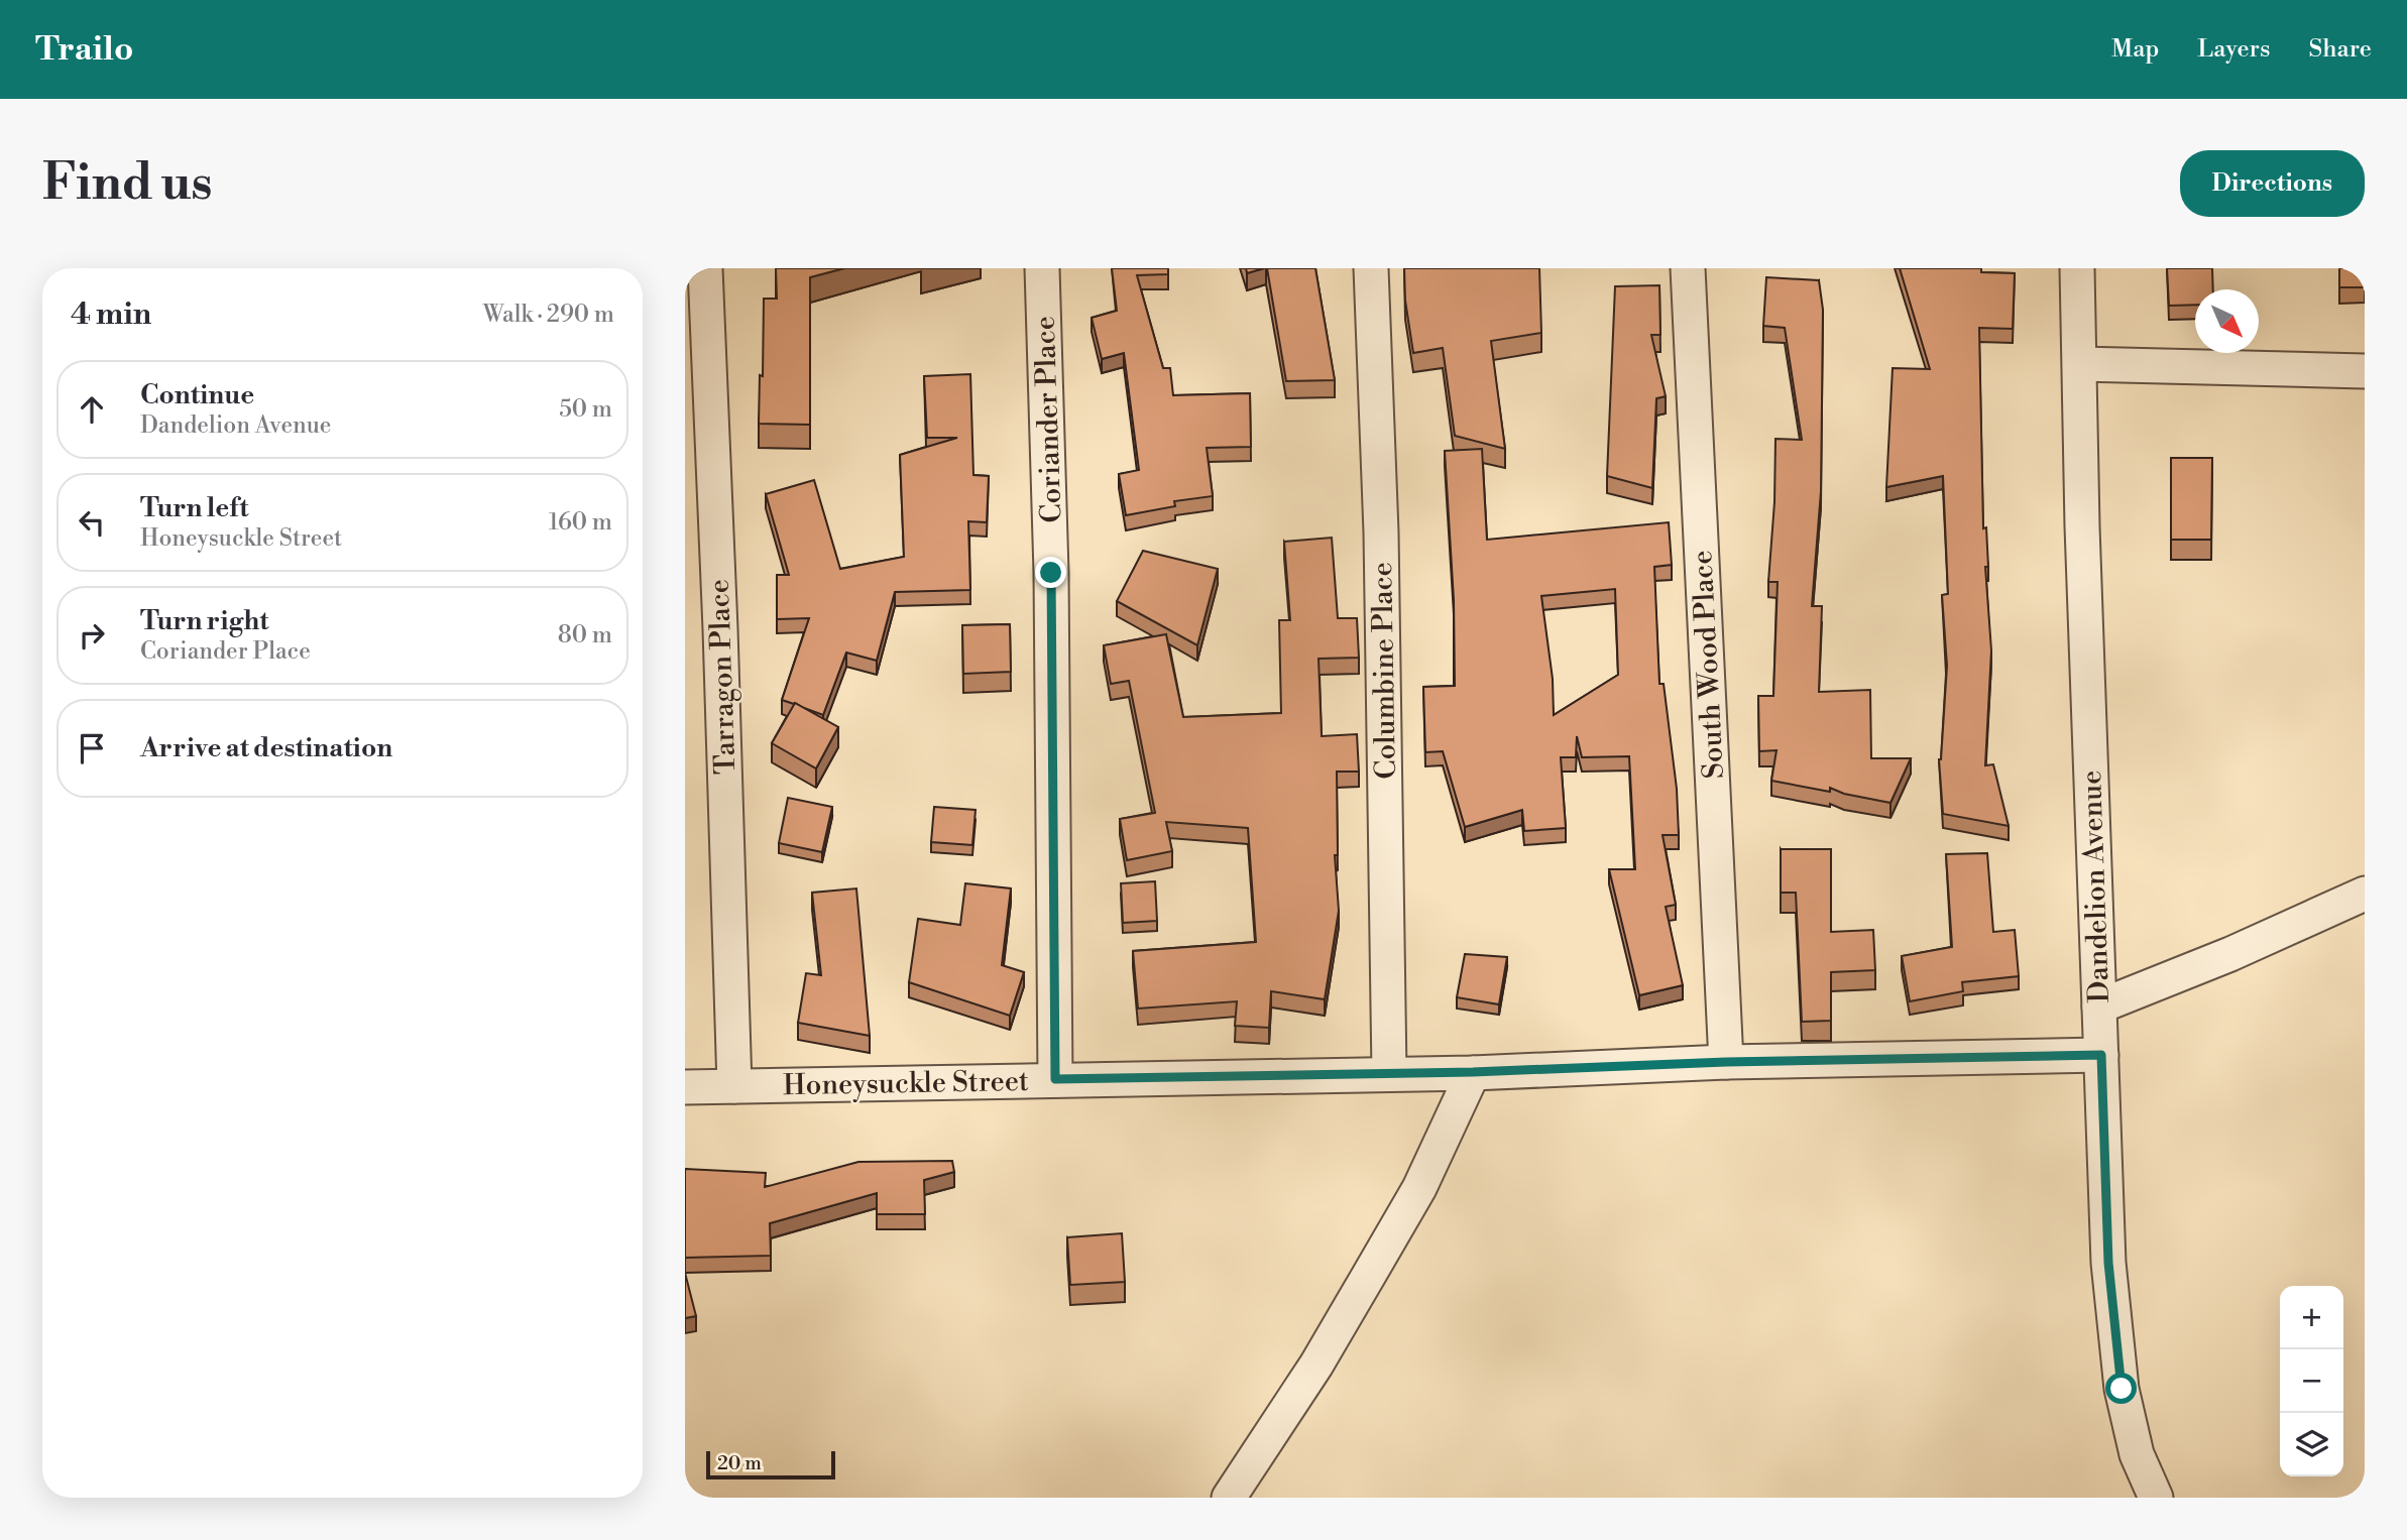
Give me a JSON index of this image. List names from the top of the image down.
{
  "streets": {
    "street": [
      "Coriander Place",
      "South Wood Place",
      "Columbine Place",
      "Tarragon Place",
      "Dandelion Avenue",
      "Honeysuckle Street"
    ]
  },
  "crossings": [
    ["Coriander Place", "Honeysuckle Street"],
    ["South Wood Place", "Honeysuckle Street"],
    ["Columbine Place", "Honeysuckle Street"],
    ["Tarragon Place", "Honeysuckle Street"],
    ["Dandelion Avenue", "Honeysuckle Street"]
  ],
  "scale_bar": "20 m",
  "north": "bottom right",
  "page": {
    "header": "Trailo",
    "nav": ["Map", "Layers", "Share"],
    "buttons": "Directions",
    "title": "Find us",
    "heading": ["4 min", "Walk · 290 m"],
    "list": [
      ["Continue", "Dandelion Avenue", "50 m"],
      ["Turn left", "Honeysuckle Street", "160 m"],
      ["Turn right", "Coriander Place", "80 m"],
      "Arrive at destination"
    ],
    "map_buttons": ["+", "−"],
    "scale": "20 m"
  }
}
